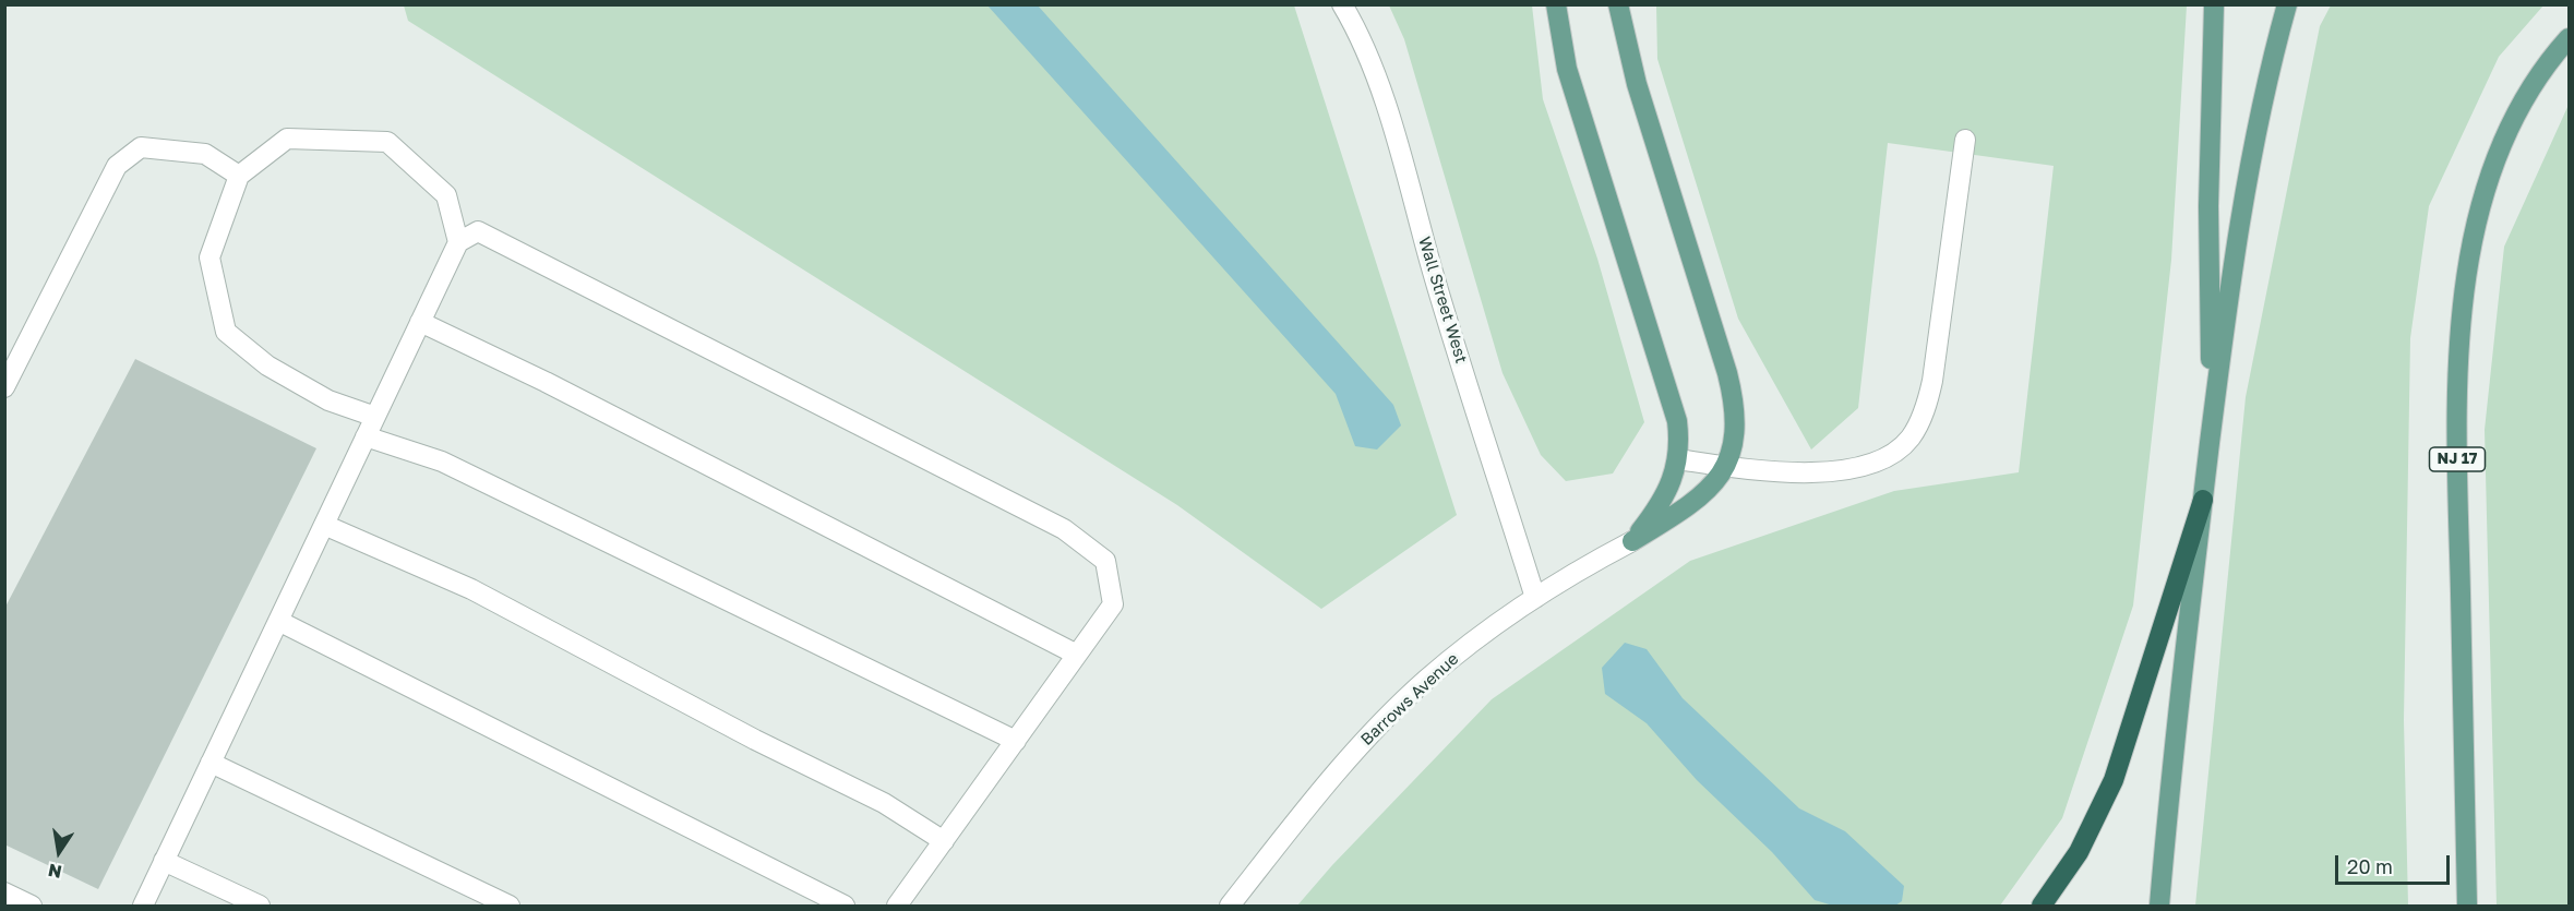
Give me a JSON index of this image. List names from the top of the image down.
{
  "streets": {
    "main road": ["NJ 17"],
    "street": ["Wall Street West", "Barrows Avenue"]
  },
  "crossings": [
    ["Wall Street West", "Barrows Avenue"]
  ],
  "scale_bar": "20 m",
  "north": "bottom"
}
